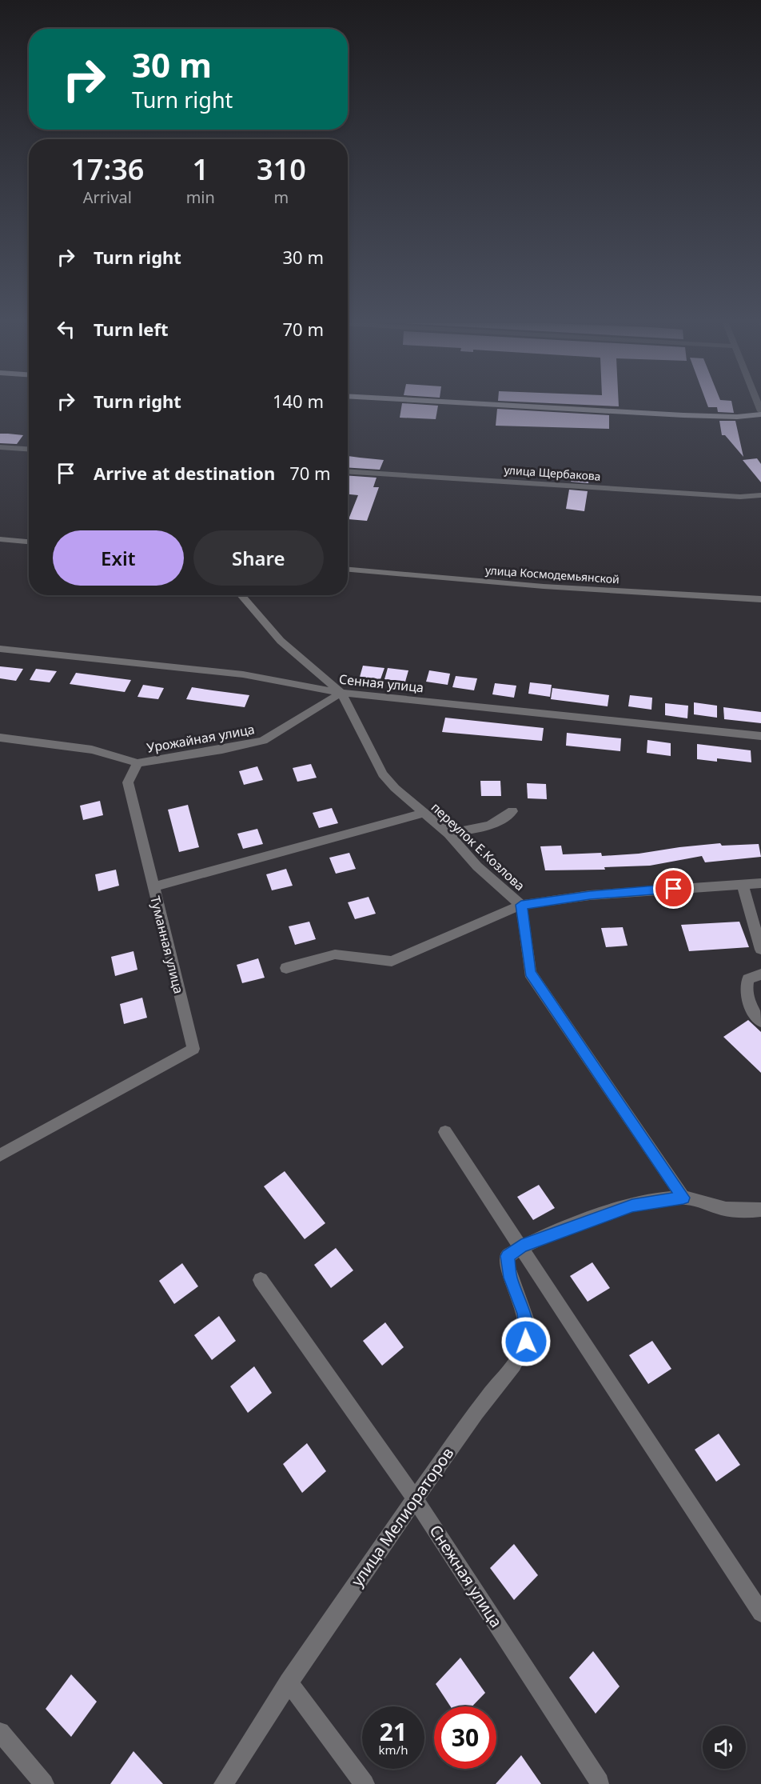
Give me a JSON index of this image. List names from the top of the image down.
{
  "streets": {
    "street": [
      "улица Щербакова",
      "улица Космодемьянской",
      "Сенная улица",
      "Урожайная улица",
      "переулок Е.Козлова",
      "Туманная улица",
      "улица Мелиораторов",
      "Снежная улица"
    ]
  },
  "crossings": [
    ["Сенная улица", "Урожайная улица"],
    ["Сенная улица", "переулок Е.Козлова"],
    ["Урожайная улица", "переулок Е.Козлова"],
    ["Урожайная улица", "Туманная улица"],
    ["улица Мелиораторов", "Снежная улица"]
  ],
  "page": {
    "turn": ["30 m", "Turn right"],
    "eta": [
      "17:36",
      "Arrival",
      "1",
      "min",
      "310",
      "m"
    ],
    "list": [
      {
        "name": "Turn right",
        "value": "30 m"
      },
      {
        "name": "Turn left",
        "value": "70 m"
      },
      {
        "name": "Turn right",
        "value": "140 m"
      },
      {
        "name": "Arrive at destination",
        "value": "70 m"
      }
    ],
    "buttons": ["Exit", "Share"],
    "speed": "21 km/h",
    "limit": "30"
  }
}
